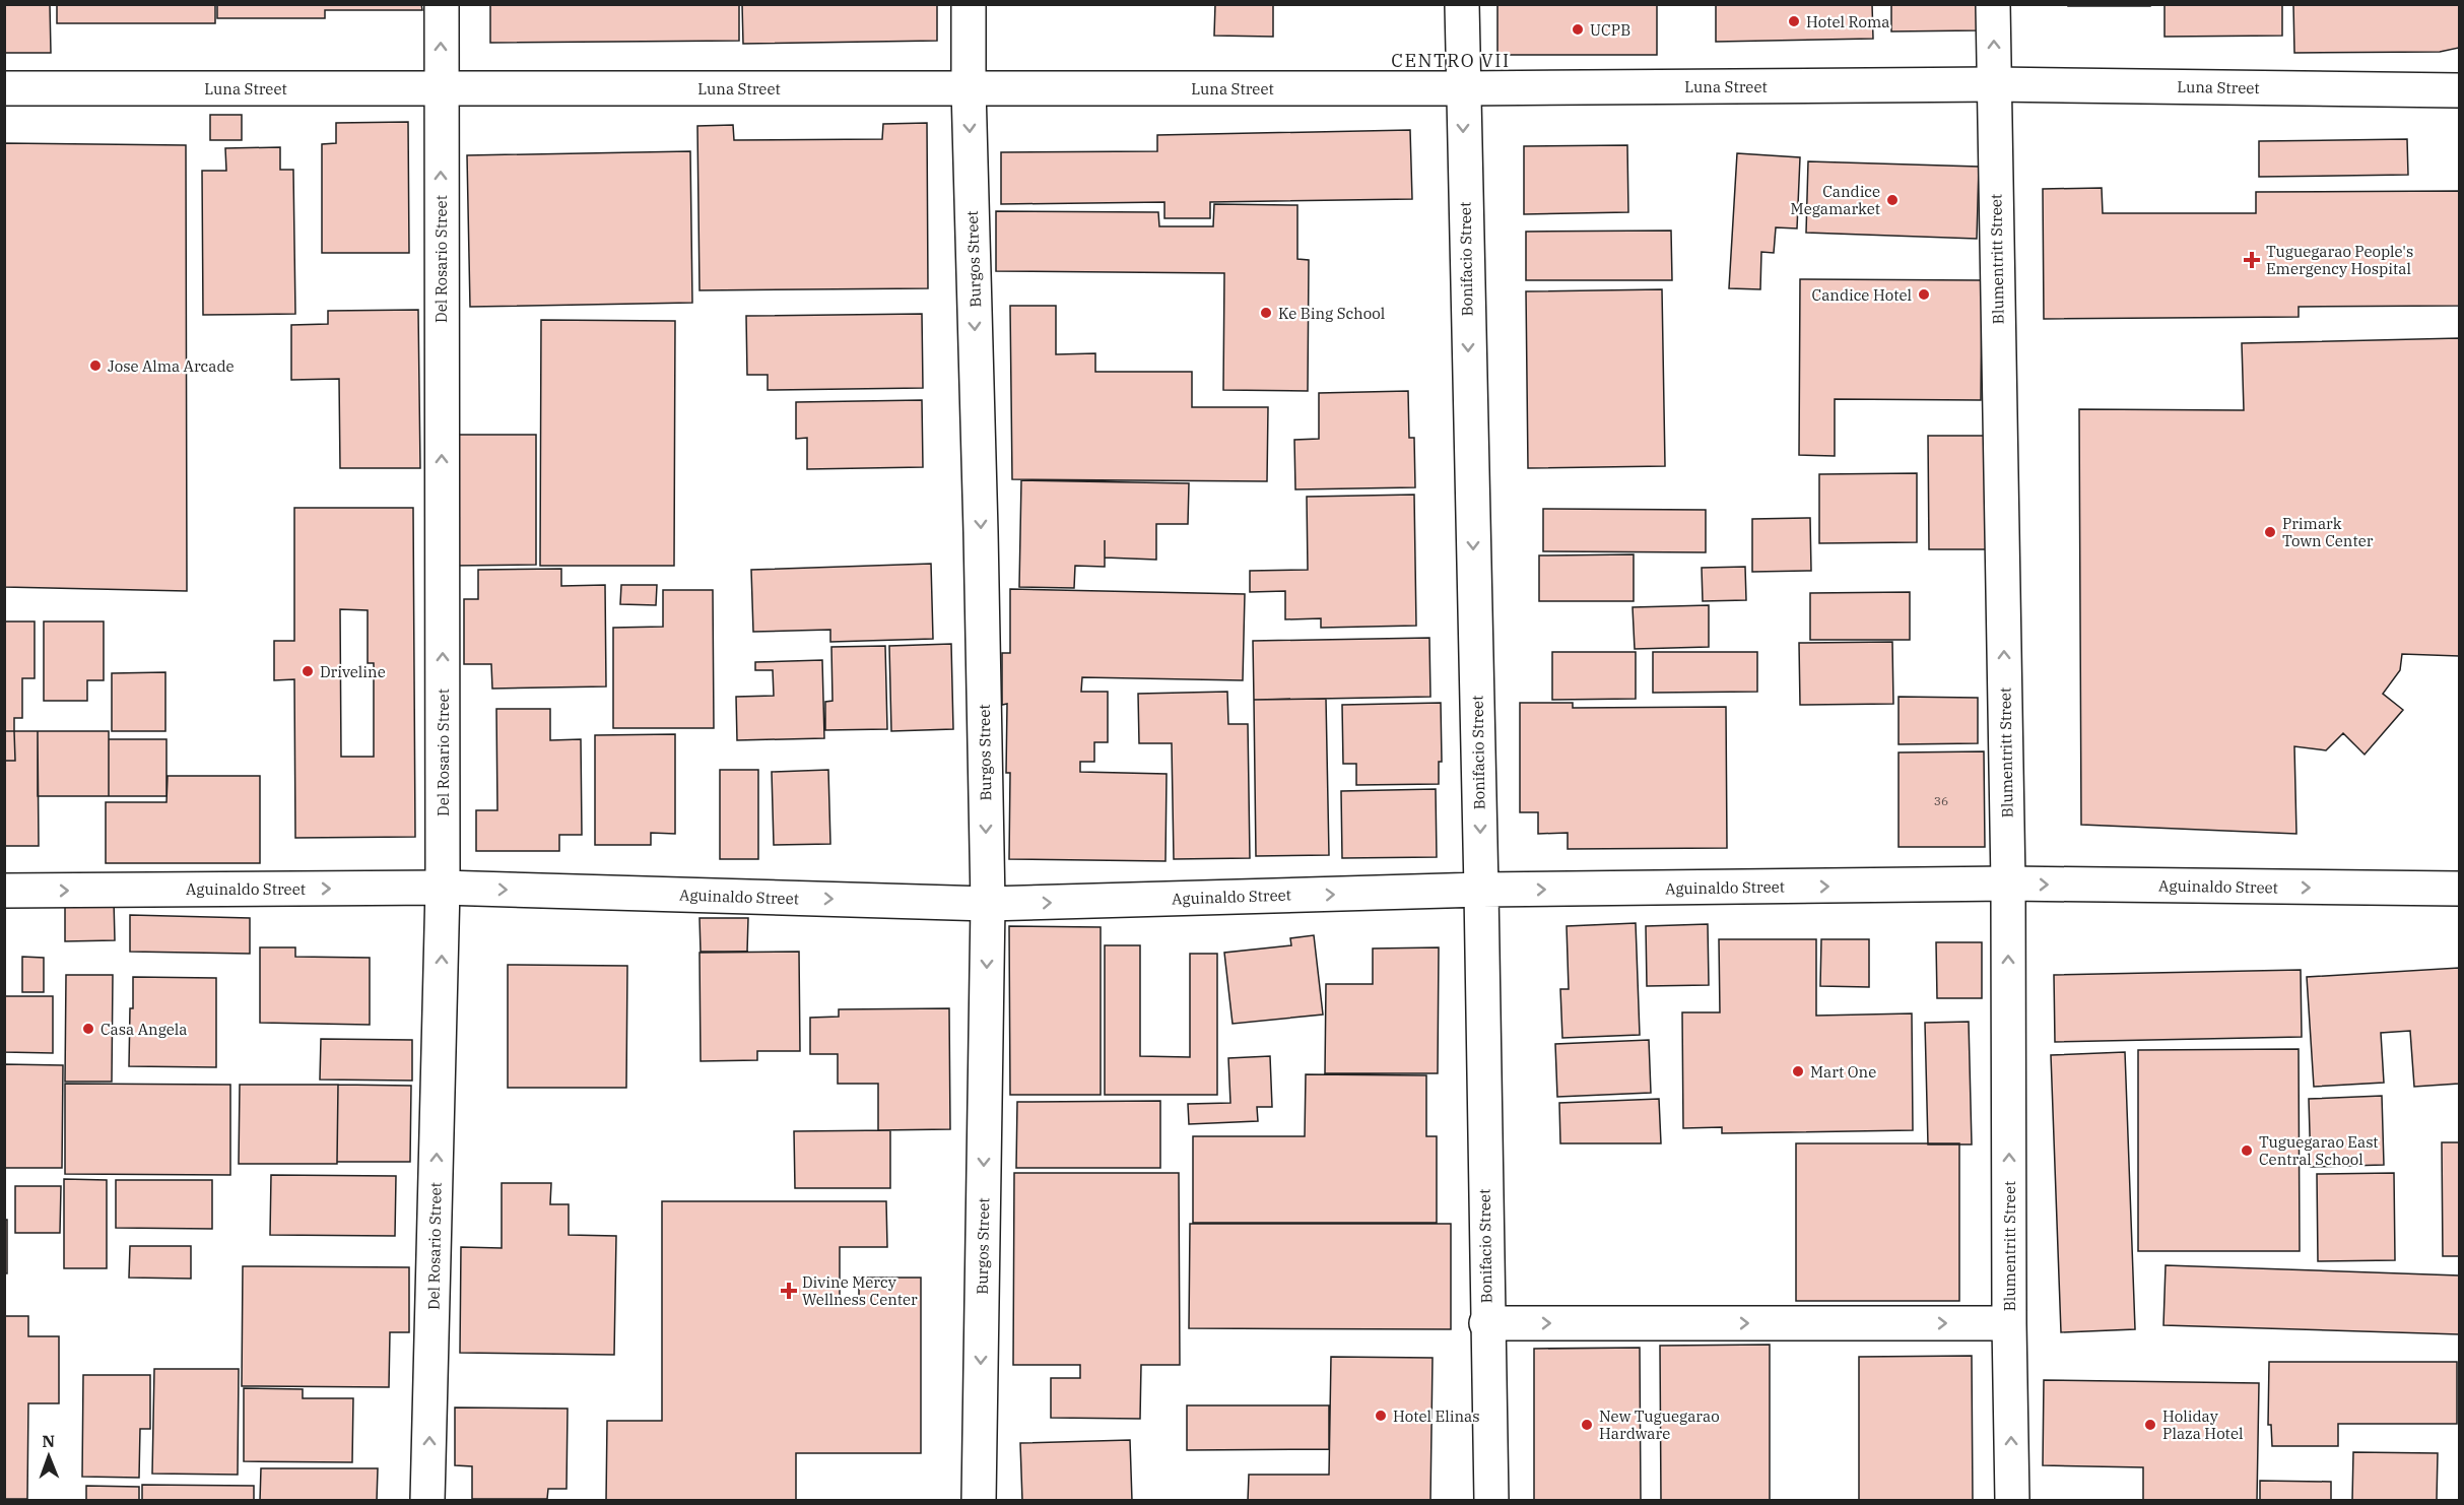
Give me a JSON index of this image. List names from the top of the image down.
{
  "streets": {
    "street": [
      "Luna Street",
      "Del Rosario Street",
      "Burgos Street",
      "Bonifacio Street",
      "Blumentritt Street",
      "Aguinaldo Street"
    ]
  },
  "crossings": [
    ["Luna Street", "Del Rosario Street"],
    ["Luna Street", "Burgos Street"],
    ["Luna Street", "Bonifacio Street"],
    ["Luna Street", "Blumentritt Street"],
    ["Del Rosario Street", "Aguinaldo Street"],
    ["Burgos Street", "Aguinaldo Street"],
    ["Bonifacio Street", "Aguinaldo Street"],
    ["Blumentritt Street", "Aguinaldo Street"]
  ],
  "one_way": [
    "Del Rosario Street",
    "Burgos Street",
    "Bonifacio Street",
    "Blumentritt Street",
    "Aguinaldo Street"
  ],
  "districts": ["CENTRO VII"],
  "places": {
    "other": [
      "Hotel Roma",
      "UCPB",
      "Candice Megamarket",
      "Candice Hotel",
      "Ke Bing School",
      "Jose Alma Arcade",
      "Primark Town Center",
      "Driveline",
      "Casa Angela",
      "Mart One",
      "Tuguegarao East Central School",
      "Hotel Elinas",
      "New Tuguegarao Hardware",
      "Holiday Plaza Hotel"
    ],
    "health": ["Tuguegarao People's Emergency Hospital", "Divine Mercy Wellness Center"]
  },
  "house_numbers": ["36"],
  "north": "top"
}
